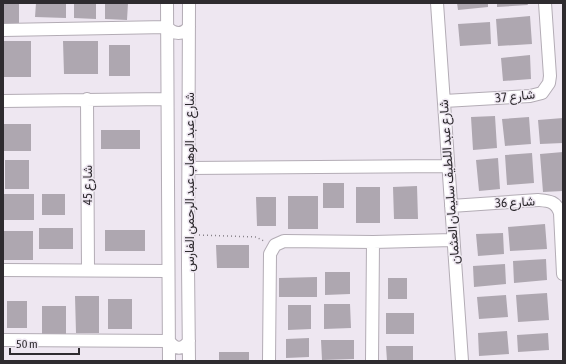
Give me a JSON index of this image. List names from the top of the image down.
{
  "streets": {
    "street": [
      "شارع 37",
      "شارع عبد الوهاب عبد الرحمن الفارس",
      "شارع عبد اللطيف سليمان العثمان",
      "شارع 45",
      "شارع 36"
    ]
  },
  "crossings": [
    ["شارع 37", "شارع عبد اللطيف سليمان العثمان"],
    ["شارع عبد اللطيف سليمان العثمان", "شارع 36"]
  ],
  "scale_bar": "50 m"
}
